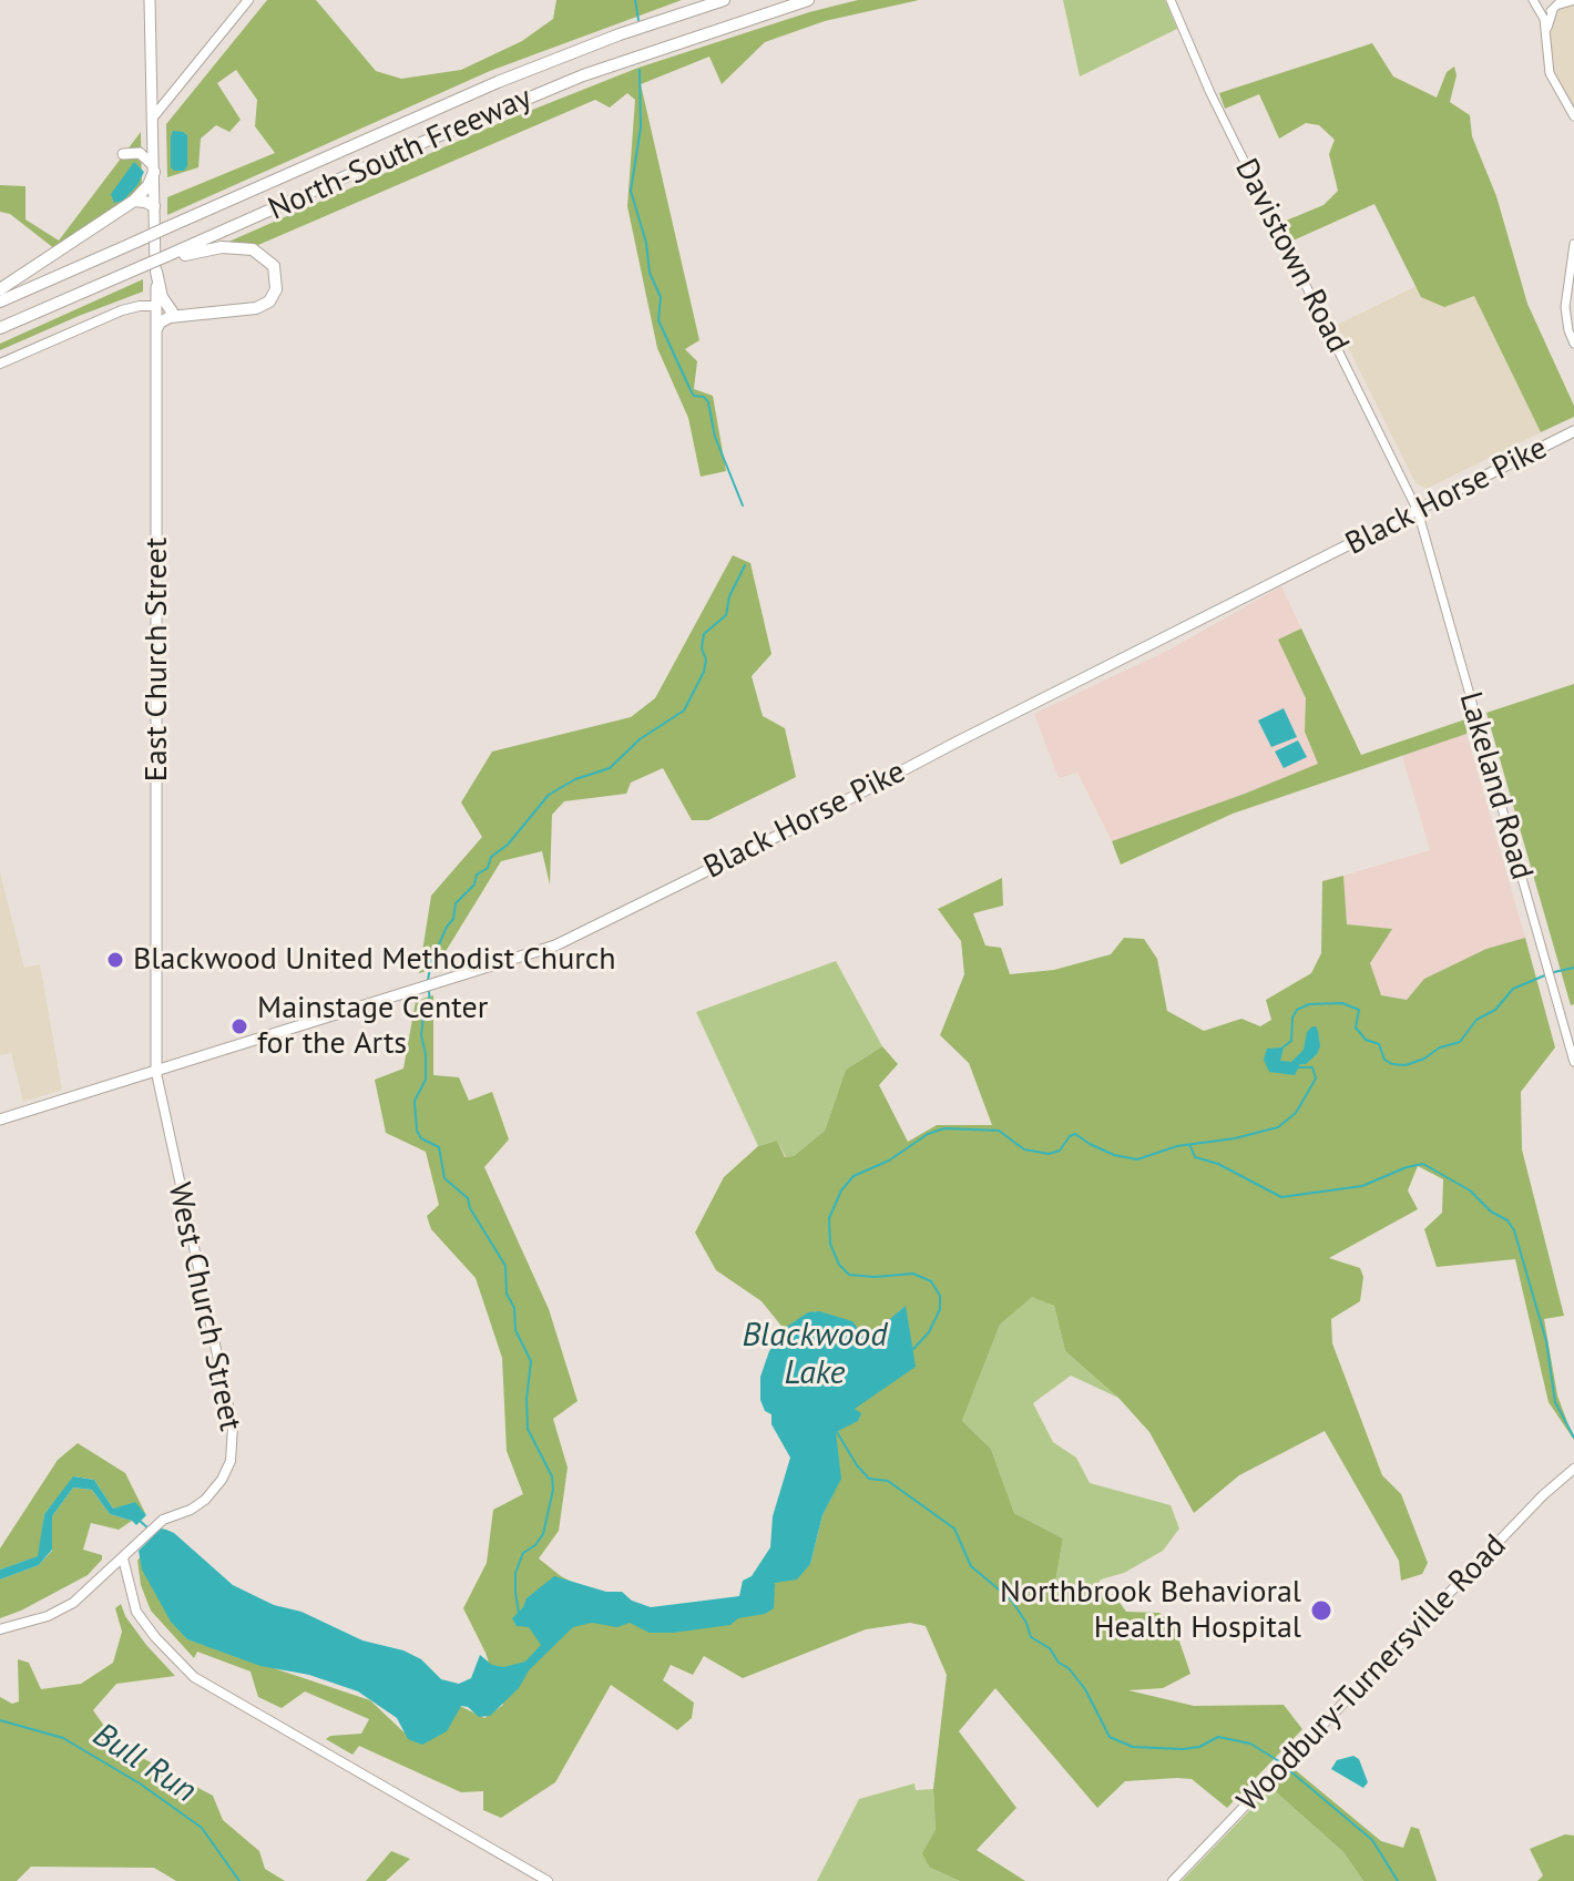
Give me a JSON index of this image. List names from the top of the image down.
{
  "streets": {
    "highway": ["North-South Freeway"],
    "main road": [
      "Black Horse Pike",
      "East Church Street",
      "West Church Street",
      "Woodbury-Turnersville Road"
    ],
    "street": ["Davistown Road", "Lakeland Road"]
  },
  "crossings": [
    ["North-South Freeway", "East Church Street"],
    ["Davistown Road", "Black Horse Pike"],
    ["Davistown Road", "Lakeland Road"],
    ["Black Horse Pike", "East Church Street"],
    ["Black Horse Pike", "Lakeland Road"],
    ["Black Horse Pike", "West Church Street"],
    ["East Church Street", "West Church Street"]
  ],
  "water": ["Blackwood Lake", "Bull Run"],
  "places": ["Blackwood United Methodist Church", "Mainstage Center for the Arts", "Northbrook Behavioral Health Hospital"]
}
